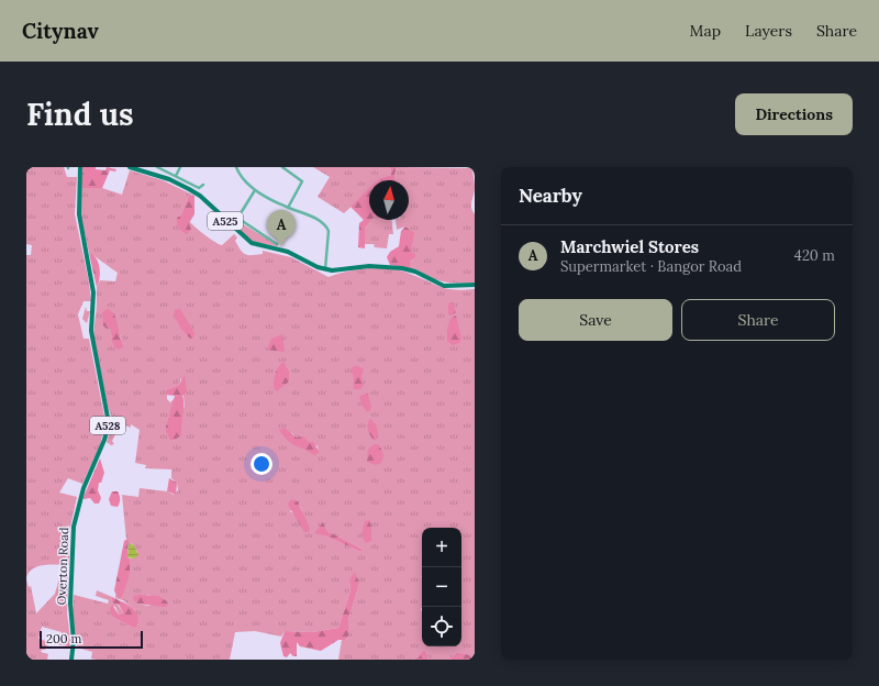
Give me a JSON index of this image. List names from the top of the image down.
{
  "streets": {
    "main road": ["A525", "A528", "Overton Road"]
  },
  "scale_bar": "200 m",
  "north": "top",
  "page": {
    "header": "Citynav",
    "nav": ["Map", "Layers", "Share"],
    "buttons": [
      "Directions",
      ["Save", "Share"]
    ],
    "title": "Find us",
    "heading": "Nearby",
    "pins": "A",
    "list": [
      {
        "mark": "A",
        "name": "Marchwiel Stores",
        "note": "Supermarket · Bangor Road",
        "value": "420 m"
      }
    ],
    "map_buttons": ["+", "−"],
    "scale": "200 m"
  }
}
